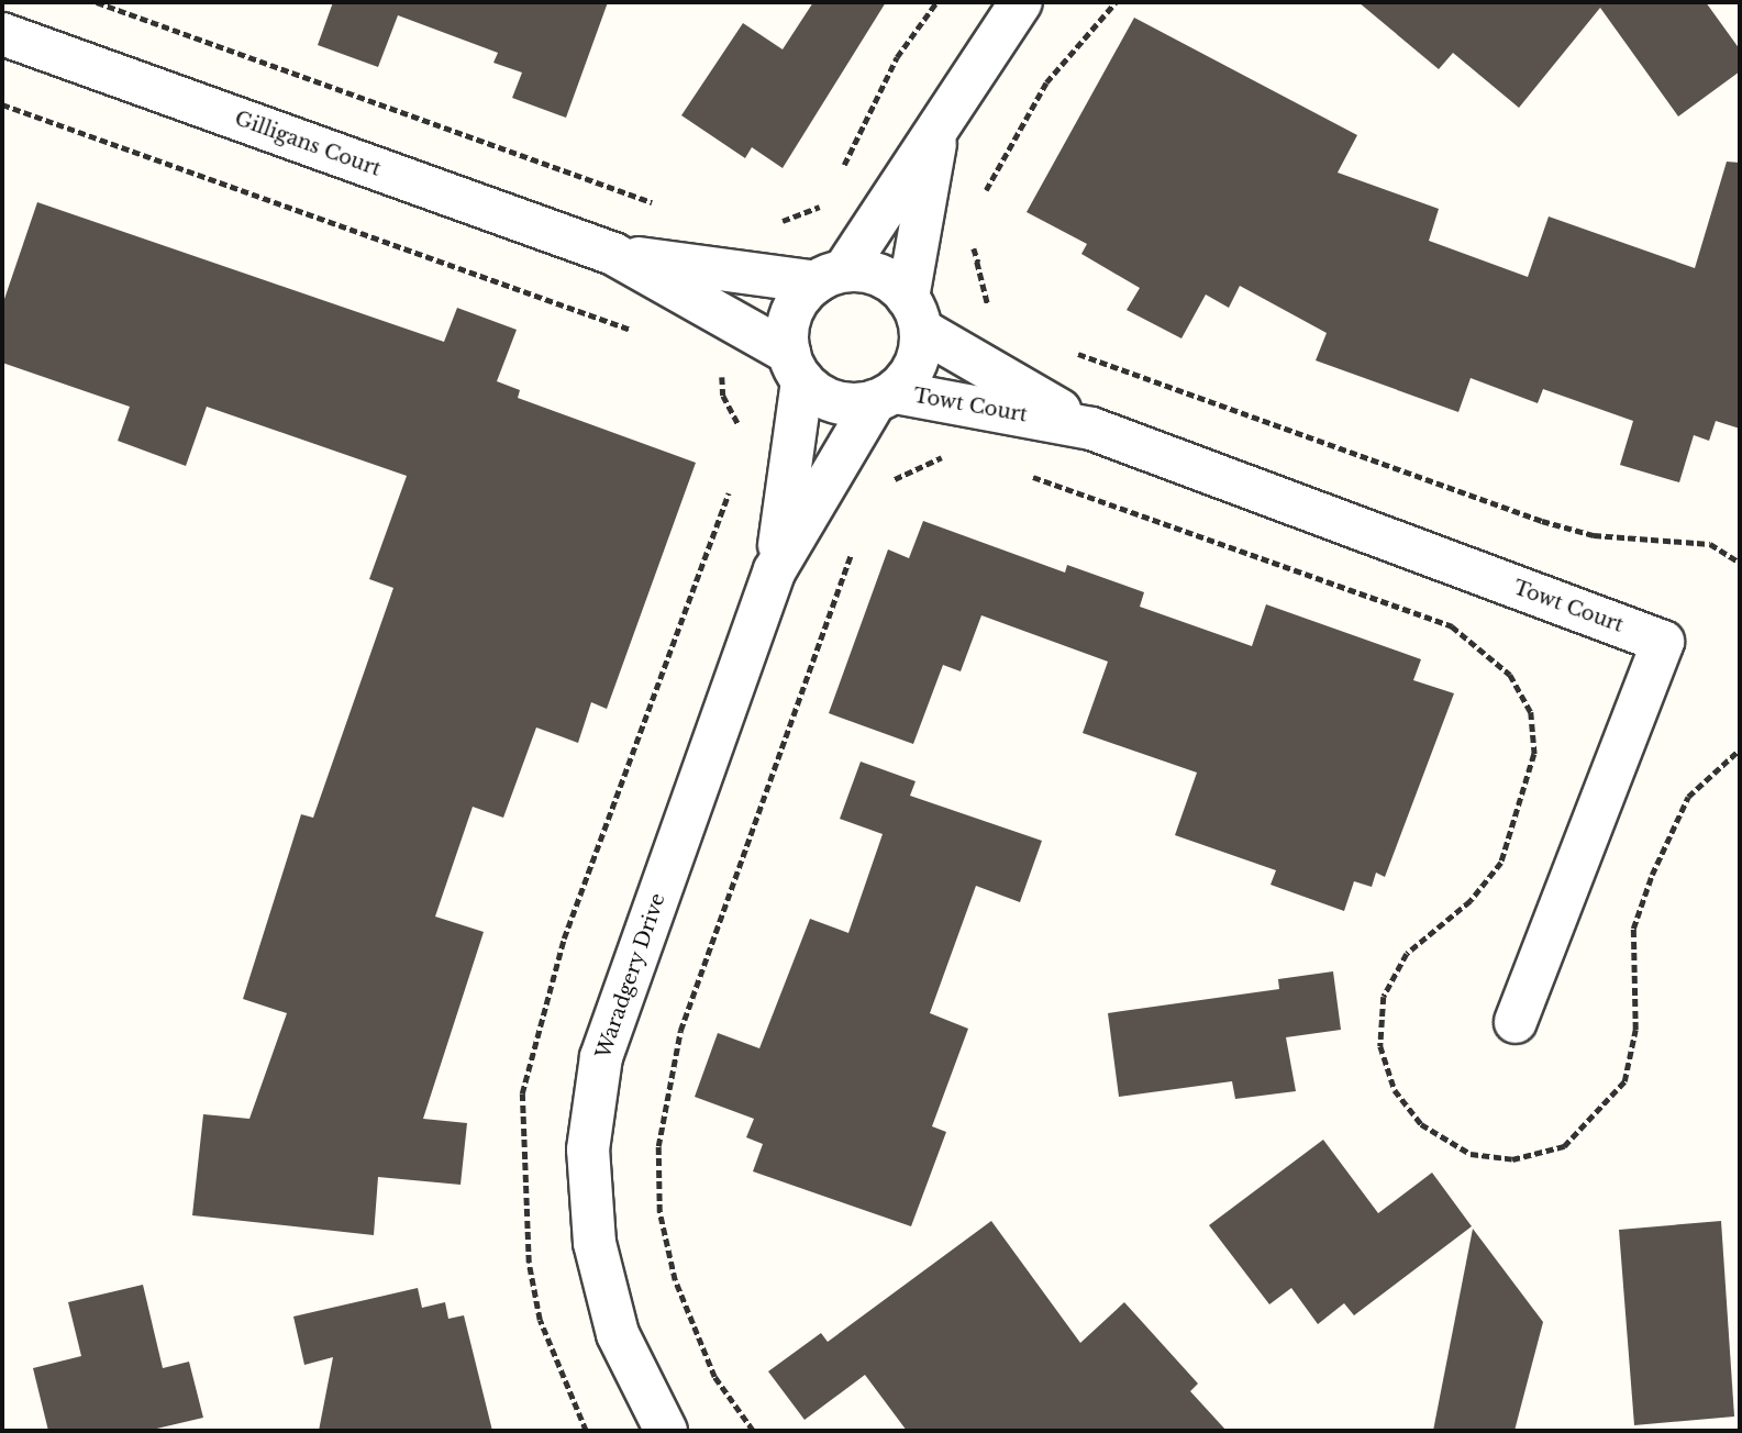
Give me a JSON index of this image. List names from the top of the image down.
{
  "streets": {
    "street": ["Gilligans Court", "Towt Court", "Waradgery Drive"]
  },
  "crossings": [
    ["Gilligans Court", "Towt Court"],
    ["Gilligans Court", "Waradgery Drive"],
    ["Towt Court", "Waradgery Drive"]
  ]
}
